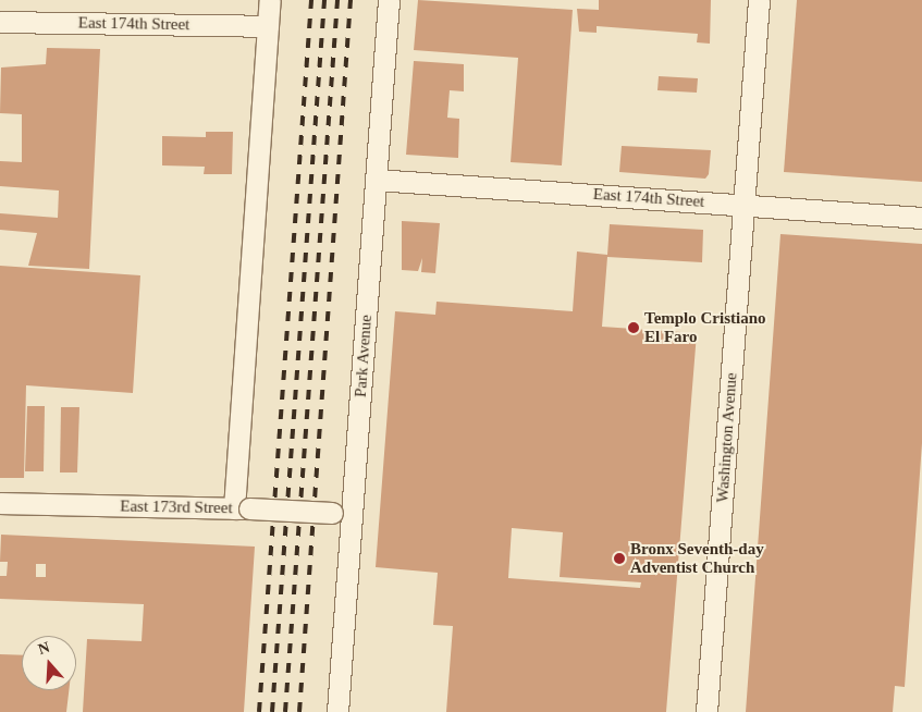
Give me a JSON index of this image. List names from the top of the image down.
{
  "streets": {
    "street": [
      "East 174th Street",
      "Park Avenue",
      "Washington Avenue",
      "East 173rd Street"
    ]
  },
  "crossings": [
    ["East 174th Street", "Park Avenue"],
    ["East 174th Street", "Washington Avenue"],
    ["Park Avenue", "East 173rd Street"]
  ],
  "places": ["Templo Cristiano El Faro", "Bronx Seventh-day Adventist Church"],
  "north": "top"
}
